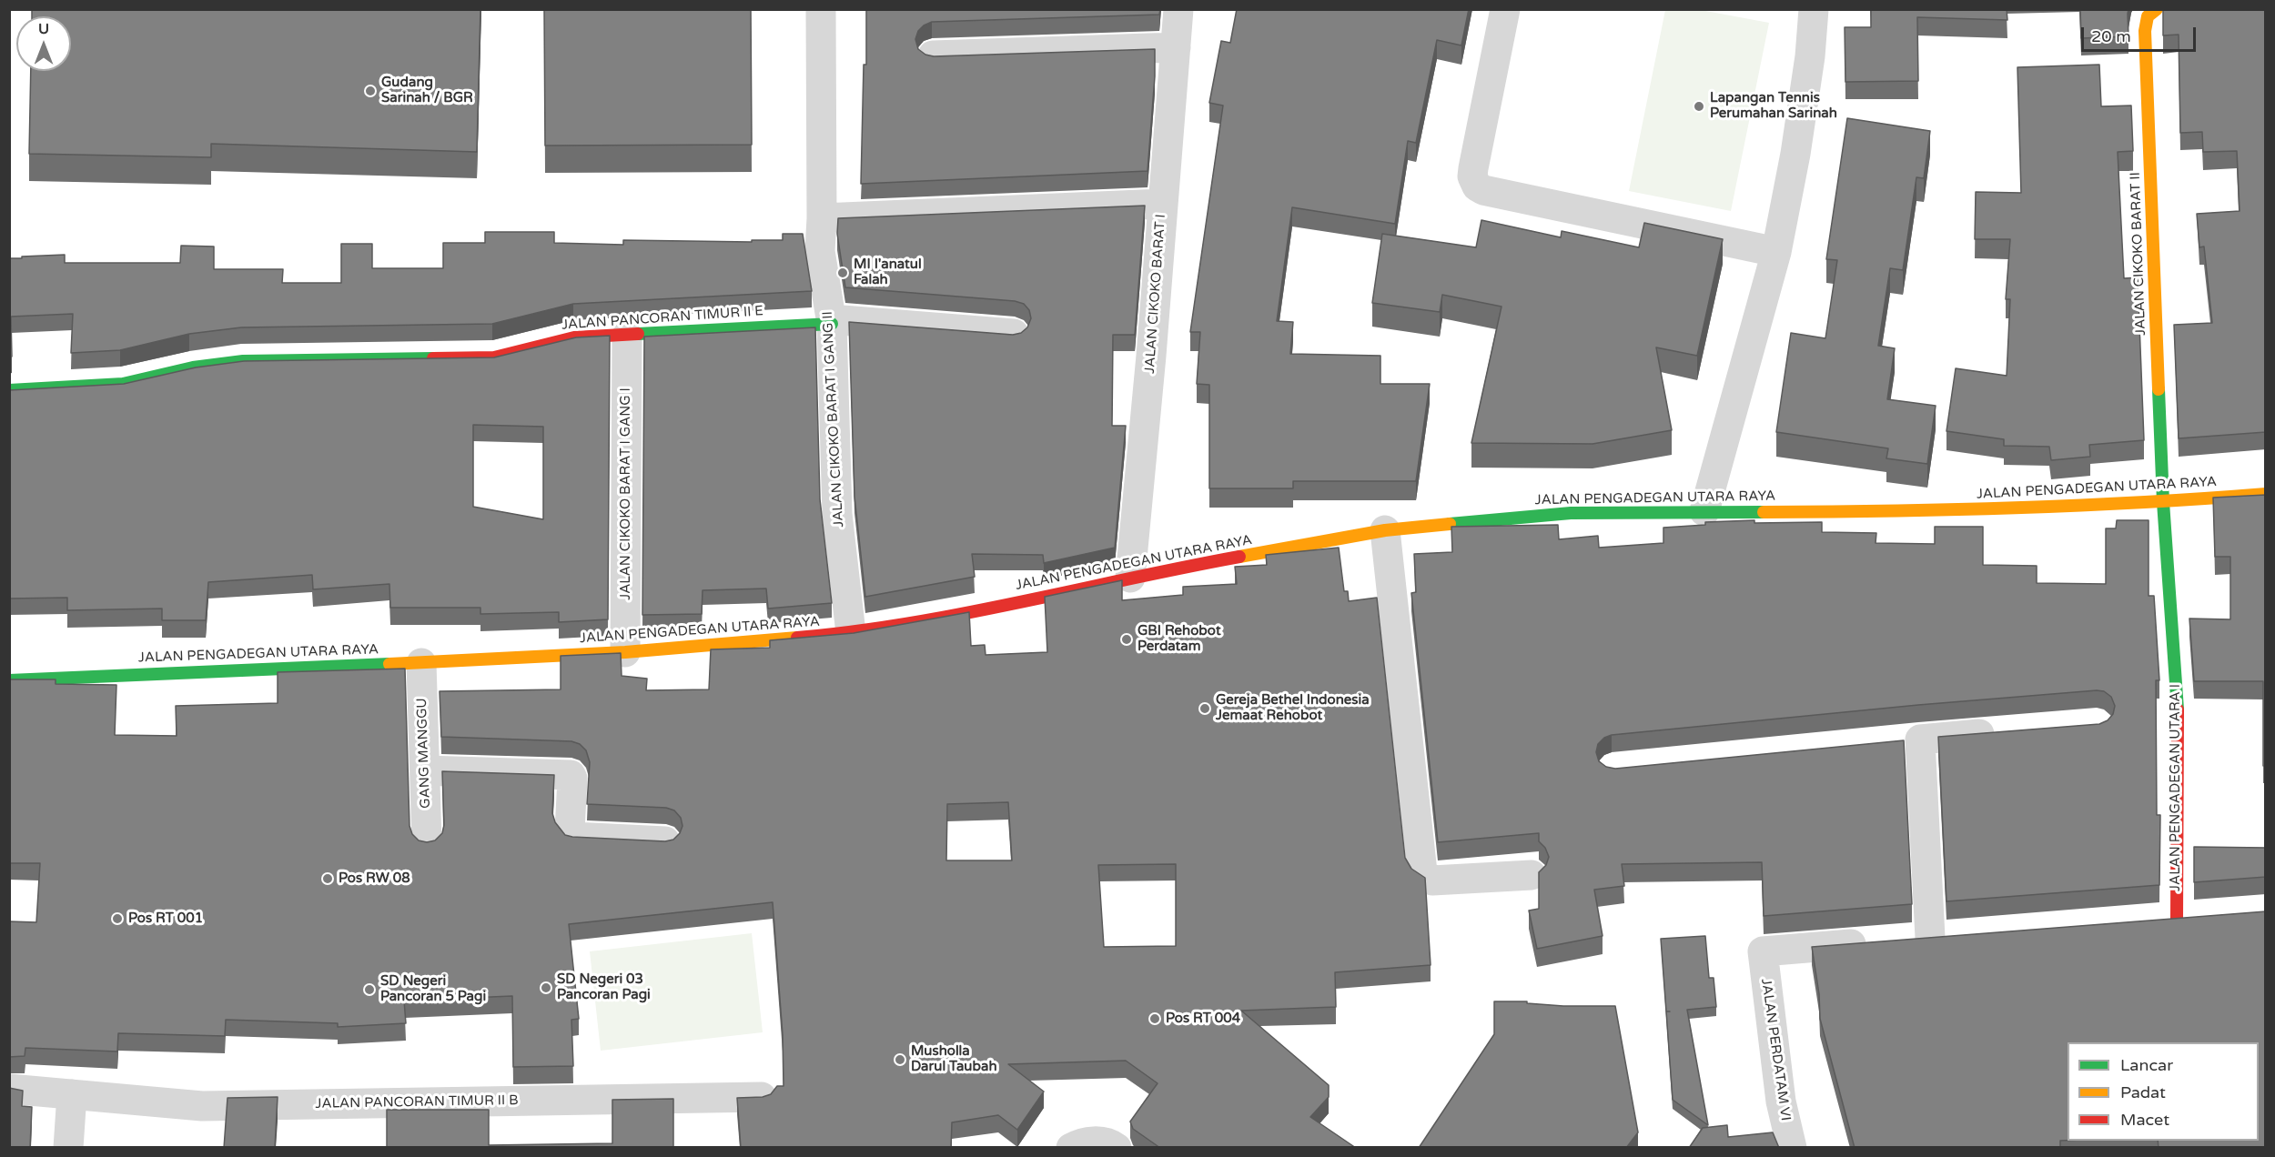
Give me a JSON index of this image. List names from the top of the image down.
{
  "streets": {
    "street": [
      "JALAN CIKOKO BARAT II",
      "JALAN CIKOKO BARAT I",
      "JALAN PANCORAN TIMUR II E",
      "JALAN CIKOKO BARAT I GANG II",
      "JALAN PENGADEGAN UTARA RAYA",
      "JALAN CIKOKO BARAT I GANG I",
      "GANG MANGGU",
      "JALAN PENGADEGAN UTARA I",
      "JALAN PERDATAM VI",
      "JALAN PANCORAN TIMUR II B"
    ]
  },
  "crossings": [
    ["JALAN CIKOKO BARAT II", "JALAN PENGADEGAN UTARA RAYA"],
    ["JALAN CIKOKO BARAT II", "JALAN PENGADEGAN UTARA I"],
    ["JALAN CIKOKO BARAT I", "JALAN PENGADEGAN UTARA RAYA"],
    ["JALAN PANCORAN TIMUR II E", "JALAN CIKOKO BARAT I GANG II"],
    ["JALAN PANCORAN TIMUR II E", "JALAN CIKOKO BARAT I GANG I"],
    ["JALAN CIKOKO BARAT I GANG II", "JALAN PENGADEGAN UTARA RAYA"],
    ["JALAN PENGADEGAN UTARA RAYA", "JALAN CIKOKO BARAT I GANG I"],
    ["JALAN PENGADEGAN UTARA RAYA", "GANG MANGGU"],
    ["JALAN PENGADEGAN UTARA RAYA", "JALAN PENGADEGAN UTARA I"]
  ],
  "places": [
    "Gudang Sarinah / BGR",
    "Lapangan Tennis Perumahan Sarinah",
    "MI I'anatul Falah",
    "GBI Rehobot Perdatam",
    "Gereja Bethel Indonesia Jemaat Rehobot",
    "Pos RW 08",
    "Pos RT 001",
    "SD Negeri 03 Pancoran Pagi",
    "SD Negeri Pancoran 5 Pagi",
    "Pos RT 004",
    "Musholla Darul Taubah"
  ],
  "legend": ["Lancar", "Padat", "Macet"],
  "scale_bar": "20 m",
  "north": "top"
}
